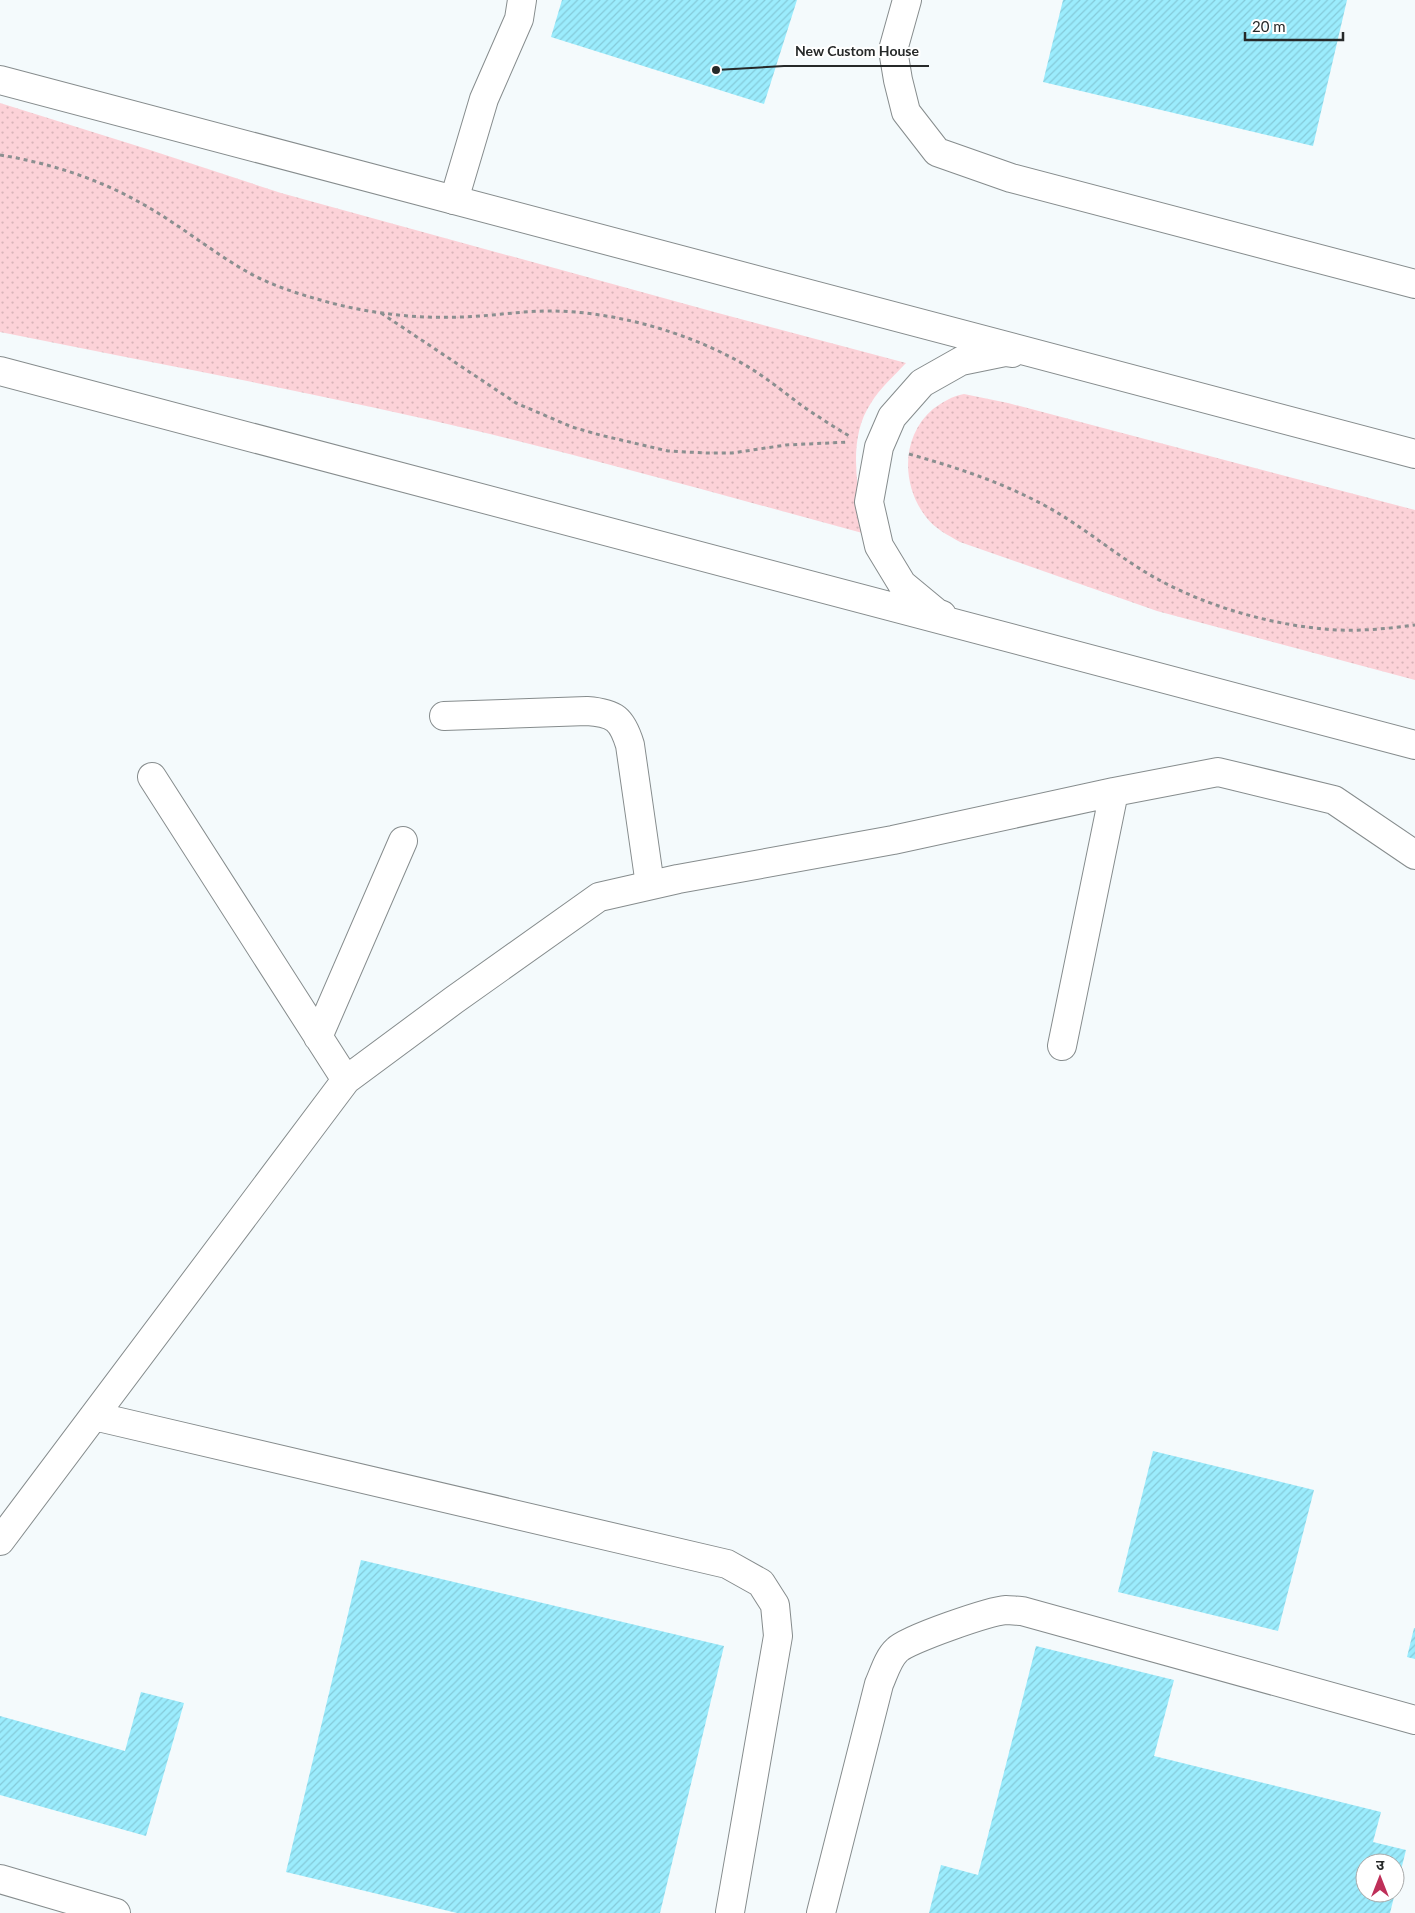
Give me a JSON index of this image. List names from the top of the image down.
{
  "places": ["New Custom House"],
  "scale_bar": "20 m",
  "north": "top"
}
